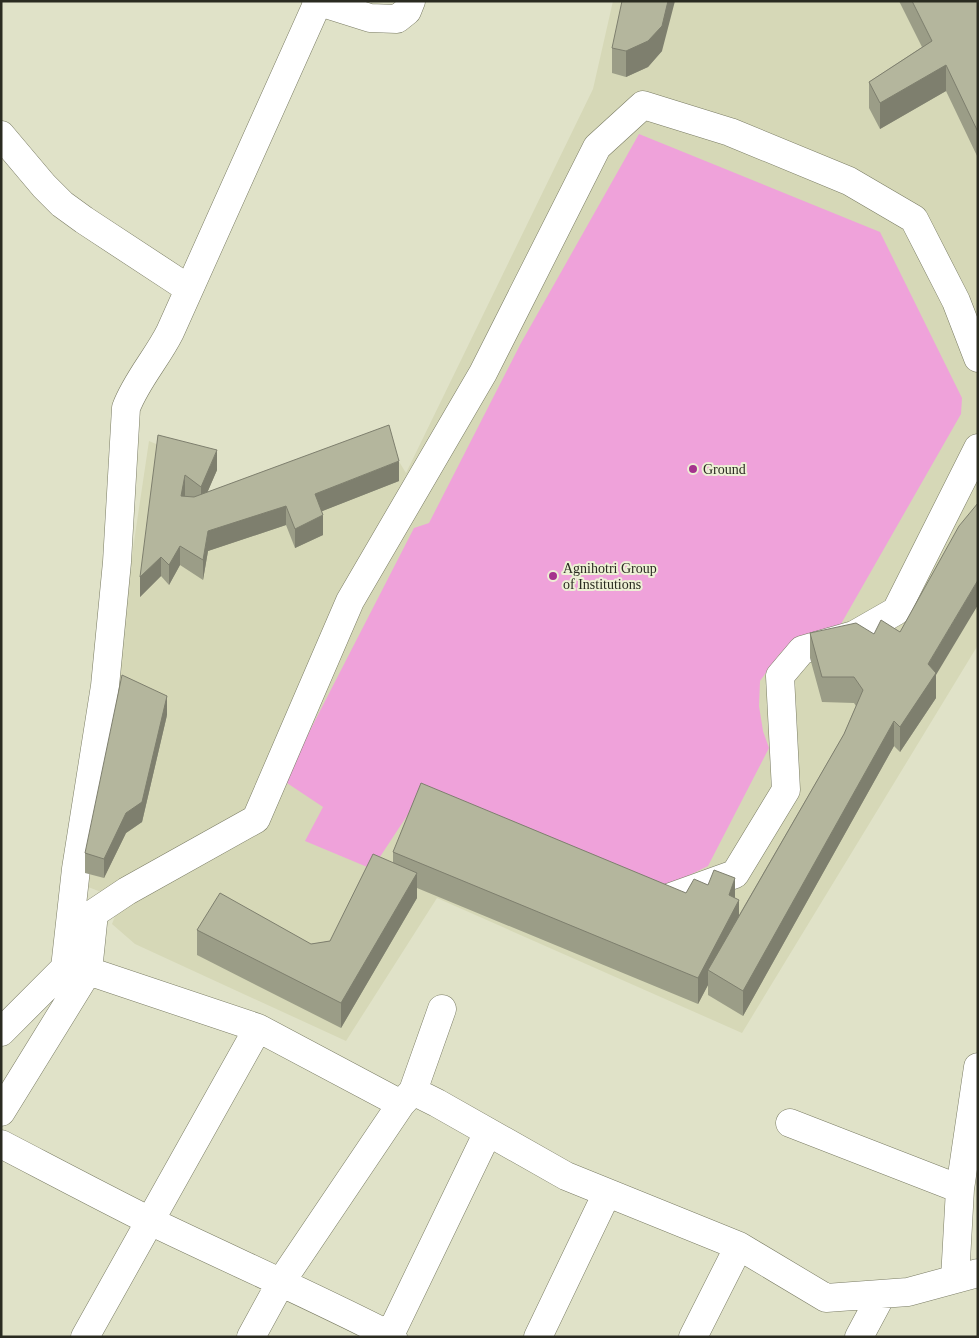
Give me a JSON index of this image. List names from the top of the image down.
{
  "places": ["Ground", "Agnihotri Group of Institutions"]
}
